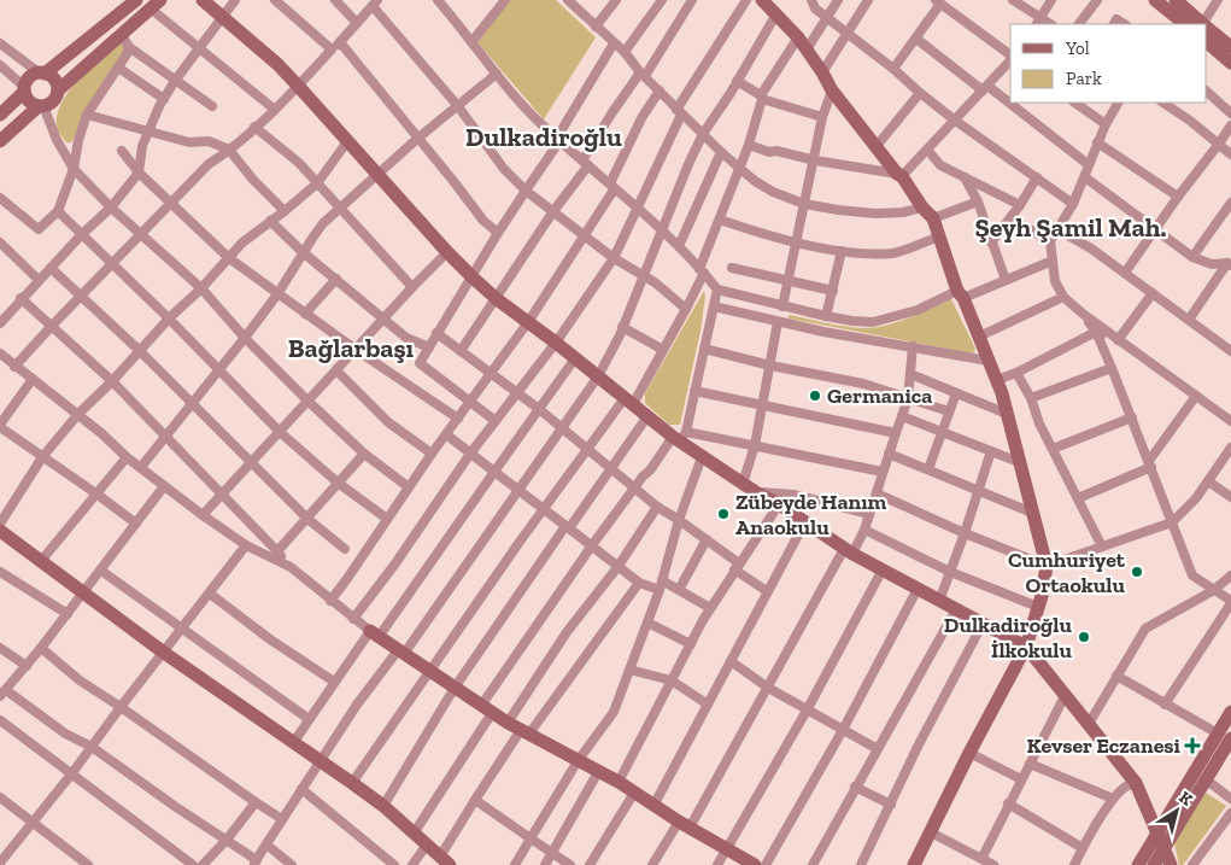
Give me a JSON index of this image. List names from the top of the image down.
{
  "districts": ["Dulkadiroğlu", "Şeyh Şamil Mah.", "Bağlarbaşı"],
  "places": {
    "other": [
      "Germanica",
      "Zübeyde Hanım Anaokulu",
      "Cumhuriyet Ortaokulu",
      "Dulkadiroğlu İlkokulu"
    ],
    "health": ["Kevser Eczanesi"]
  },
  "legend": ["Yol", "Park"],
  "north": "top right"
}
